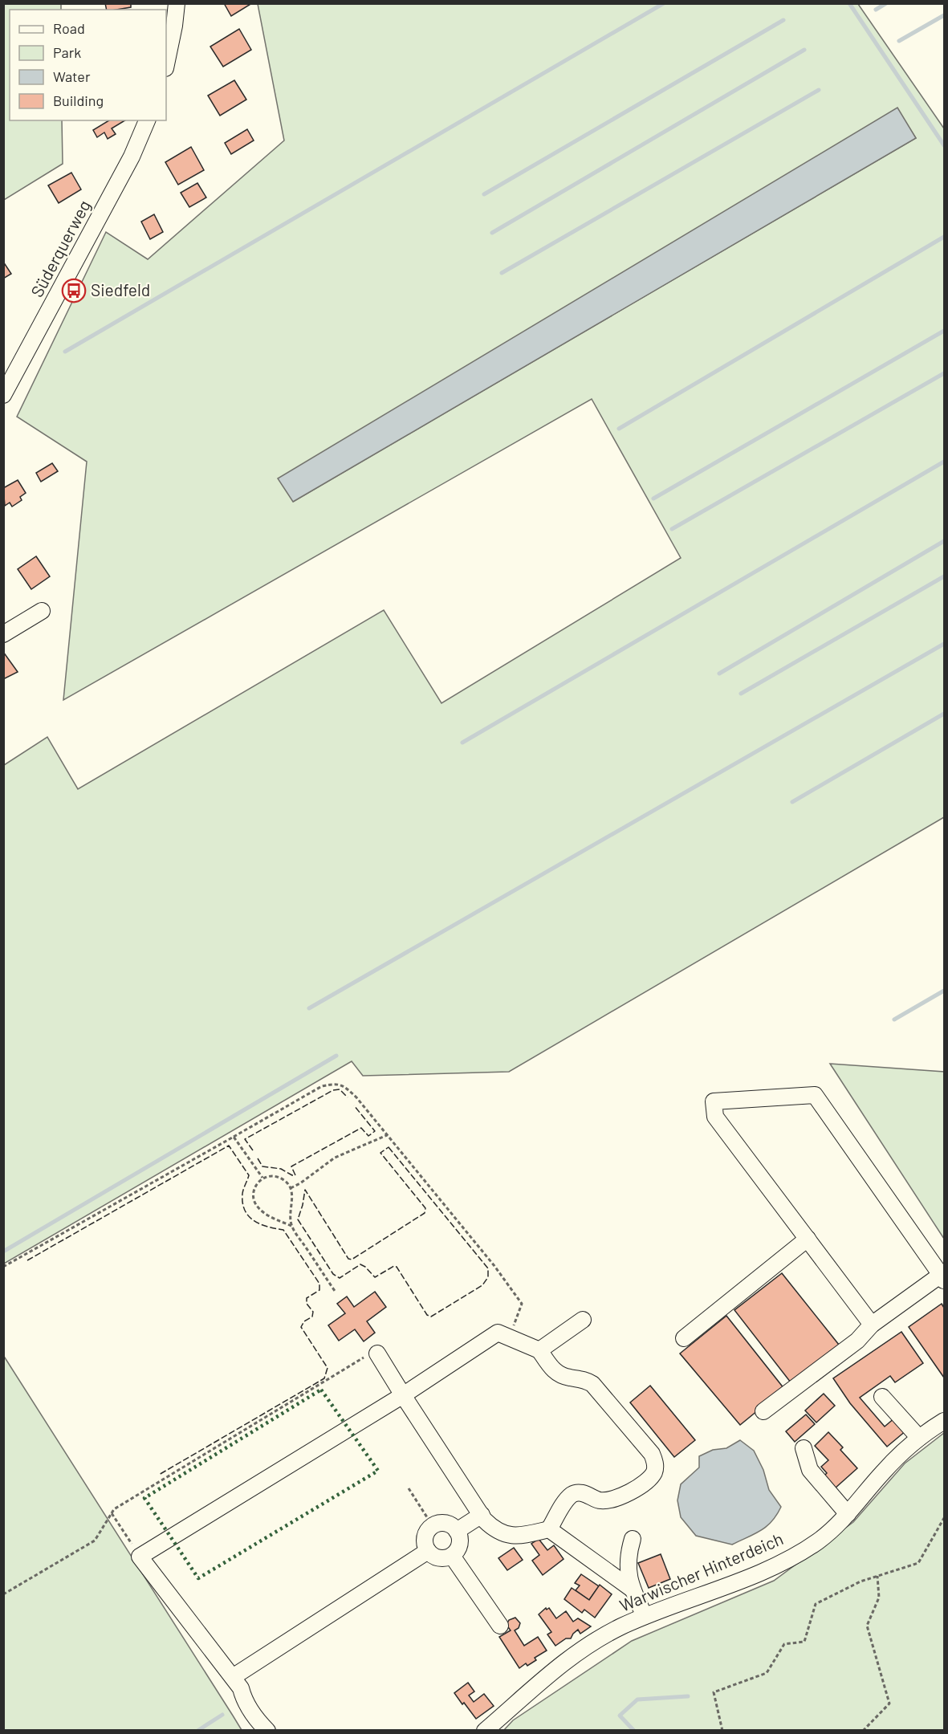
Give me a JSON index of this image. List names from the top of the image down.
{
  "streets": {
    "street": ["Süderquerweg", "Warwischer Hinterdeich"]
  },
  "places": {
    "bus stop": ["Siedfeld"]
  },
  "legend": [
    "Road",
    "Park",
    "Water",
    "Building"
  ]
}
